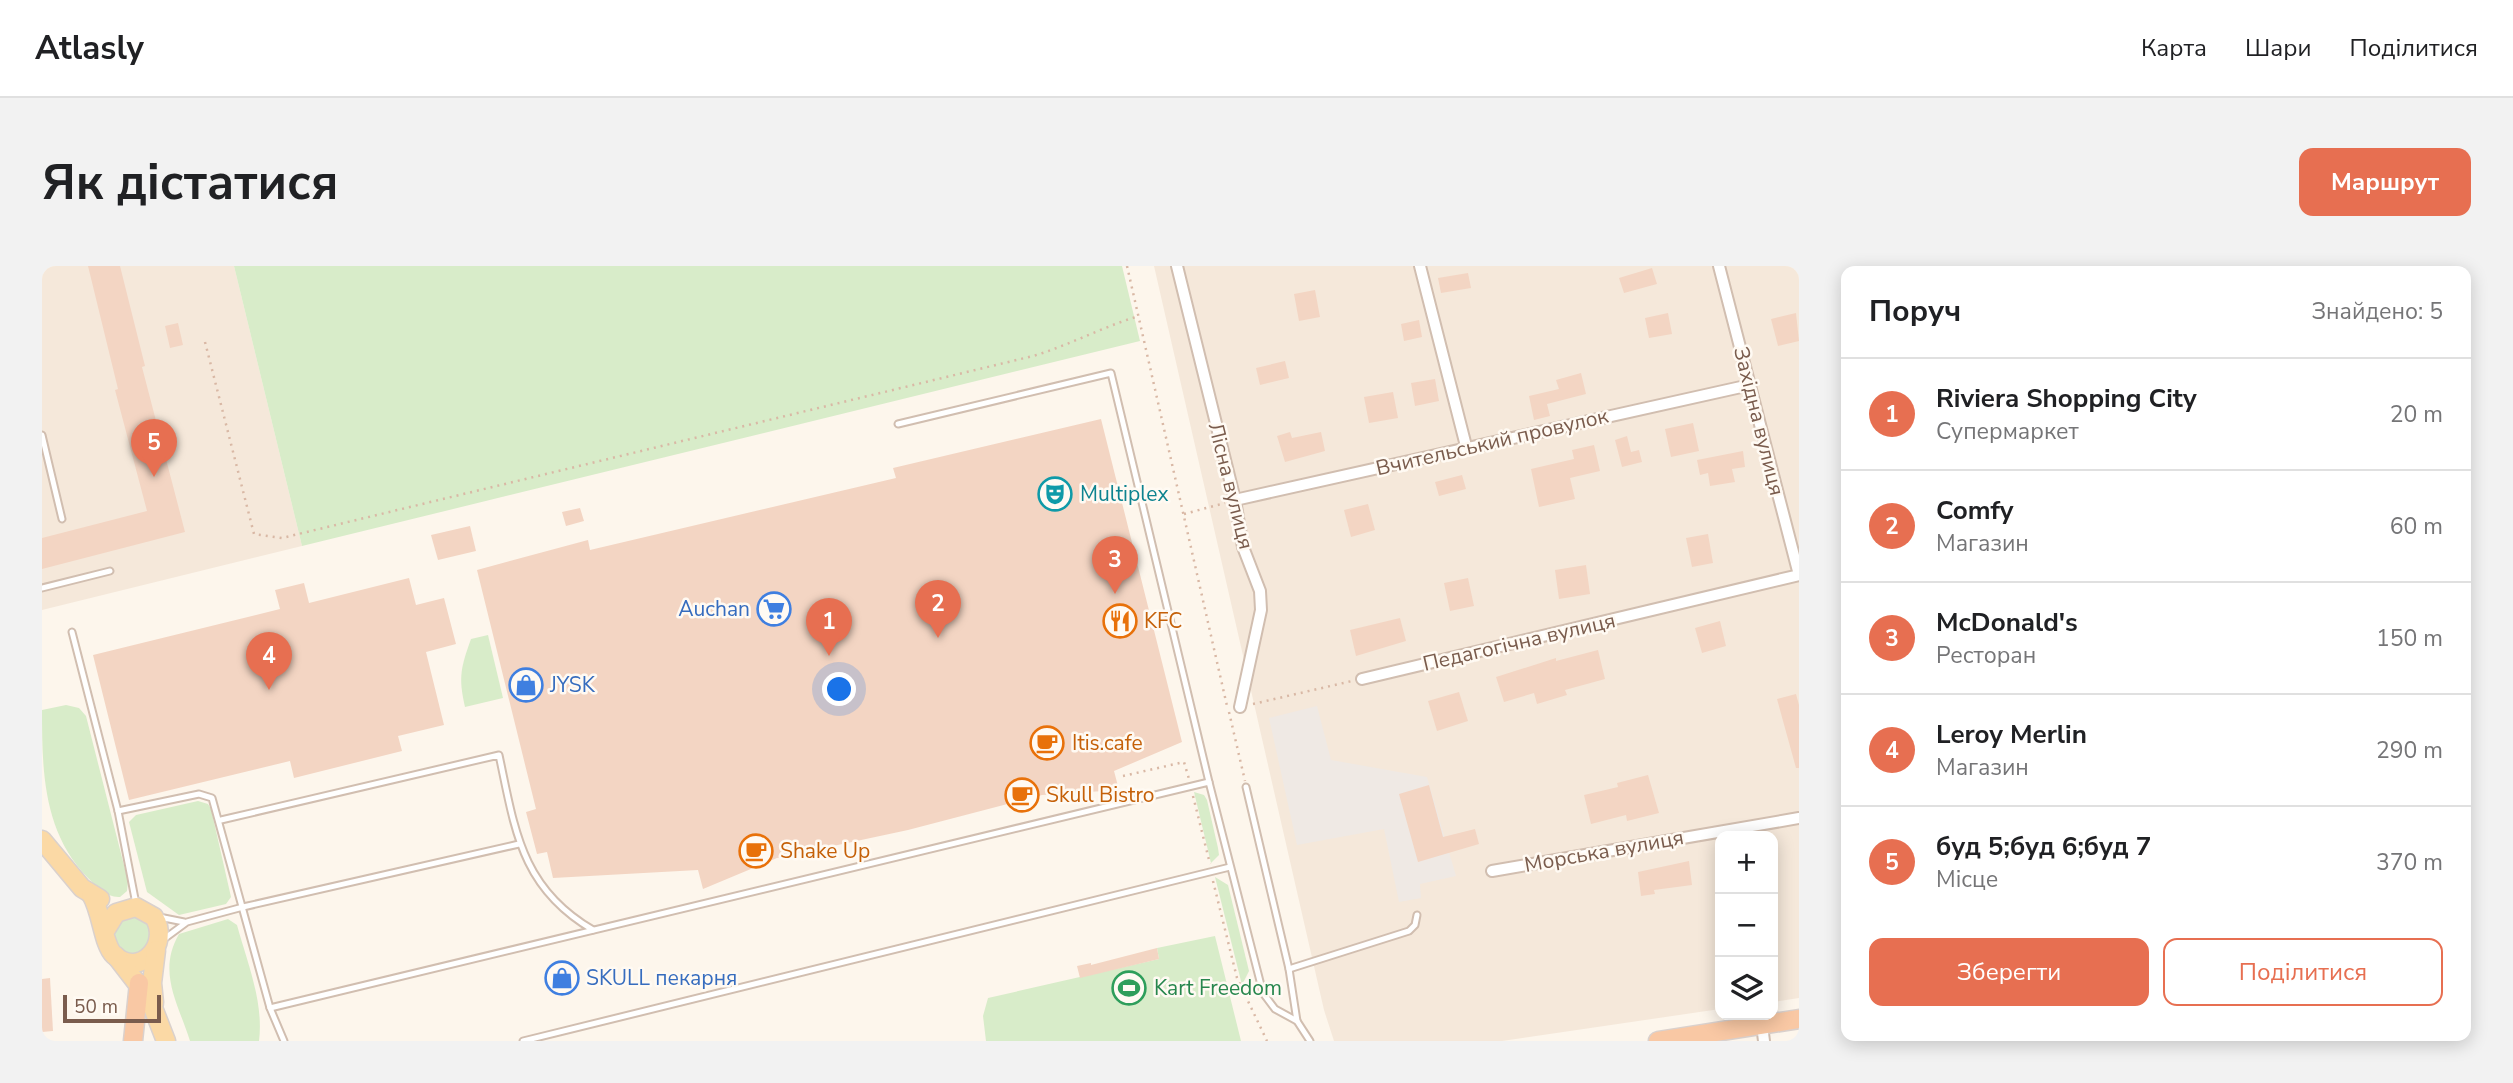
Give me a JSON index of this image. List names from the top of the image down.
{
  "streets": {
    "street": [
      "Західна вулиця",
      "Вчительський провулок",
      "Лісна вулиця",
      "Педагогічна вулиця",
      "Морська вулиця"
    ]
  },
  "crossings": [
    ["Західна вулиця", "Вчительський провулок"],
    ["Західна вулиця", "Педагогічна вулиця"],
    ["Вчительський провулок", "Лісна вулиця"]
  ],
  "places": {
    "theatre": ["Multiplex"],
    "supermarket": ["Auchan"],
    "restaurant": ["KFC"],
    "shop": ["JYSK", "SKULL пекарня"],
    "cafe": ["Itis.cafe", "Skull Bistro", "Shake Up"],
    "sports": ["Kart Freedom"]
  },
  "scale_bar": "50 m",
  "page": {
    "header": "Atlasly",
    "nav": ["Карта", "Шари", "Поділитися"],
    "buttons": [
      "Маршрут",
      ["Зберегти", "Поділитися"]
    ],
    "title": "Як дістатися",
    "heading": ["Поруч", "Знайдено: 5"],
    "list": [
      {
        "mark": "1",
        "name": "Riviera Shopping City",
        "note": "Супермаркет",
        "value": "20 m"
      },
      {
        "mark": "2",
        "name": "Comfy",
        "note": "Магазин",
        "value": "60 m"
      },
      {
        "mark": "3",
        "name": "McDonald's",
        "note": "Ресторан",
        "value": "150 m"
      },
      {
        "mark": "4",
        "name": "Leroy Merlin",
        "note": "Магазин",
        "value": "290 m"
      },
      {
        "mark": "5",
        "name": "буд 5;буд 6;буд 7",
        "note": "Місце",
        "value": "370 m"
      }
    ],
    "pins": [
      "5",
      "3",
      "2",
      "1",
      "4"
    ],
    "map_buttons": ["+", "−"],
    "scale": "50 m"
  }
}
